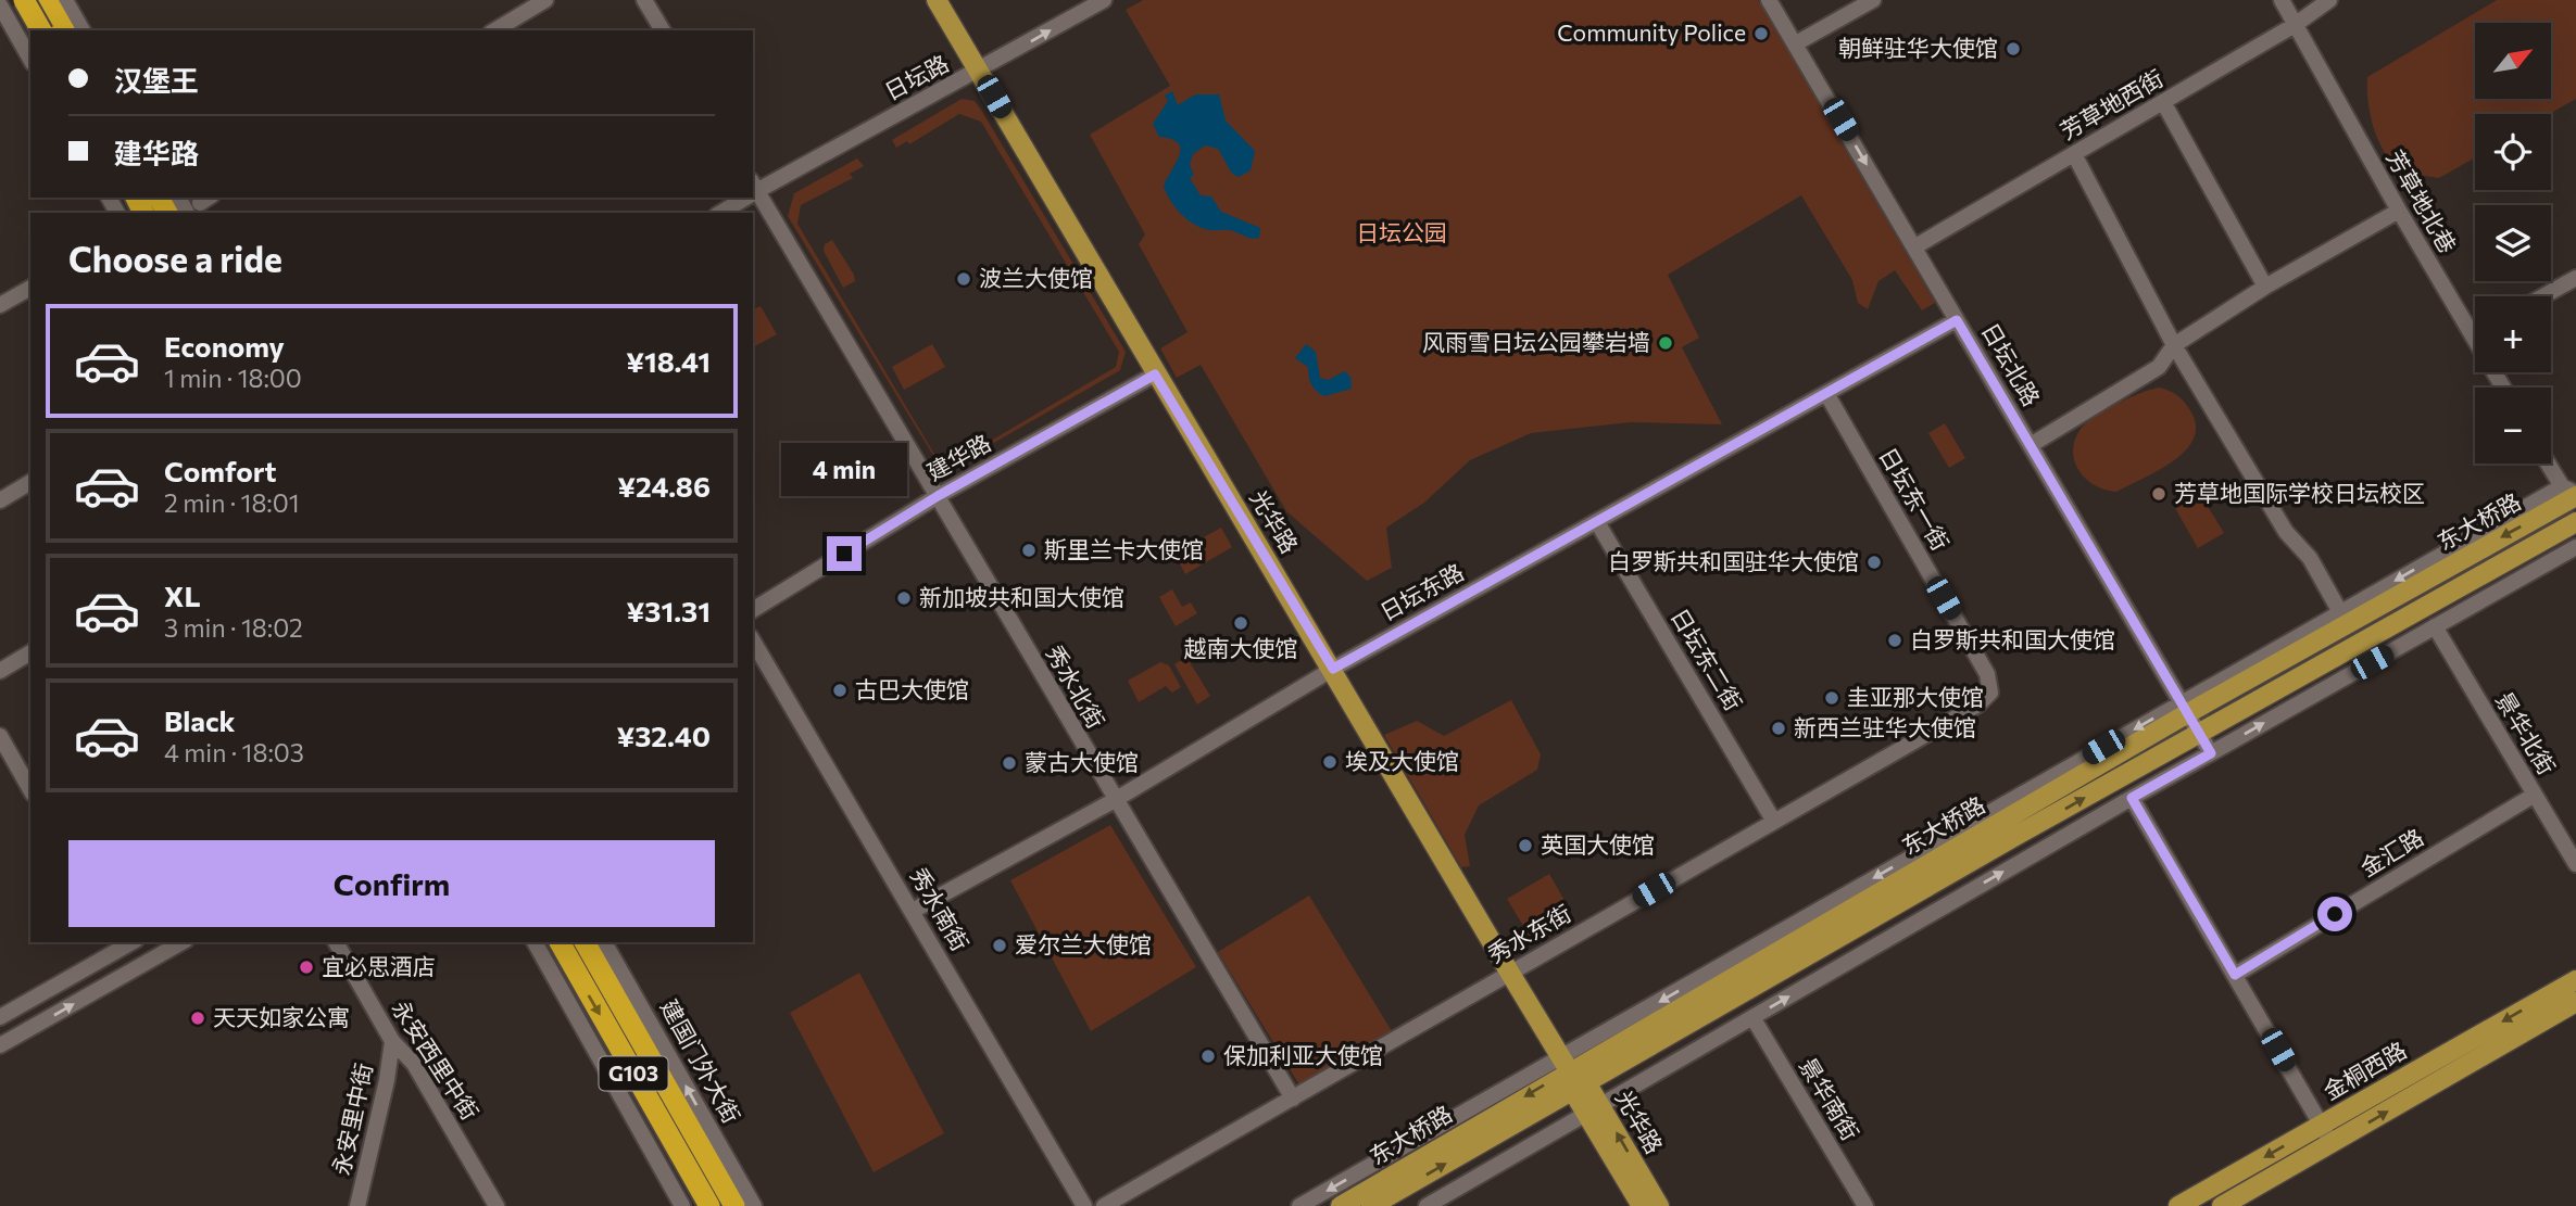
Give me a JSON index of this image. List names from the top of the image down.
{
  "streets": {
    "highway": ["建国门外大街", "G103"],
    "main road": ["光华路", "东大桥路", "金桐西路"],
    "street": [
      "日坛路",
      "芳草地西街",
      "芳草地北巷",
      "日坛北路",
      "建华路",
      "日坛东一街",
      "日坛东路",
      "日坛东二街",
      "秀水北街",
      "景华北街",
      "金汇路",
      "秀水南街",
      "秀水东街",
      "永安西里中街",
      "景华南街",
      "永安里中街"
    ]
  },
  "crossings": [
    ["日坛路", "光华路"],
    ["芳草地西街", "芳草地北巷"],
    ["芳草地西街", "日坛北路"],
    ["日坛北路", "东大桥路"],
    ["日坛北路", "日坛东路"],
    ["建华路", "光华路"],
    ["建华路", "秀水北街"],
    ["日坛东一街", "日坛东路"],
    ["日坛东一街", "秀水东街"],
    ["光华路", "东大桥路"],
    ["光华路", "日坛东路"],
    ["光华路", "秀水东街"],
    ["日坛东路", "日坛东二街"],
    ["日坛东路", "秀水北街"],
    ["日坛东路", "秀水南街"],
    ["日坛东二街", "秀水东街"],
    ["秀水北街", "秀水东街"],
    ["景华北街", "金汇路"],
    ["永安西里中街", "永安里中街"]
  ],
  "parks": ["日坛公园"],
  "places": [
    "Community Police",
    "朝鲜驻华大使馆",
    "波兰大使馆",
    "风雨雪日坛公园攀岩墙",
    "芳草地国际学校日坛校区",
    "斯里兰卡大使馆",
    "白罗斯共和国驻华大使馆",
    "新加坡共和国大使馆",
    "越南大使馆",
    "白罗斯共和国大使馆",
    "古巴大使馆",
    "圭亚那大使馆",
    "新西兰驻华大使馆",
    "埃及大使馆",
    "蒙古大使馆",
    "英国大使馆",
    "爱尔兰大使馆",
    "宜必思酒店",
    "天天如家公寓",
    "保加利亚大使馆"
  ],
  "north": "top right",
  "page": {
    "map_buttons": ["+", "−"],
    "banner": ["汉堡王", "建华路"],
    "heading": "Choose a ride",
    "list": [
      {
        "name": "Economy",
        "note": "1 min · 18:00",
        "value": "¥18.41"
      },
      {
        "name": "Comfort",
        "note": "2 min · 18:01",
        "value": "¥24.86"
      },
      {
        "name": "XL",
        "note": "3 min · 18:02",
        "value": "¥31.31"
      },
      {
        "name": "Black",
        "note": "4 min · 18:03",
        "value": "¥32.40"
      }
    ],
    "bubble": "4 min",
    "buttons": "Confirm"
  }
}
